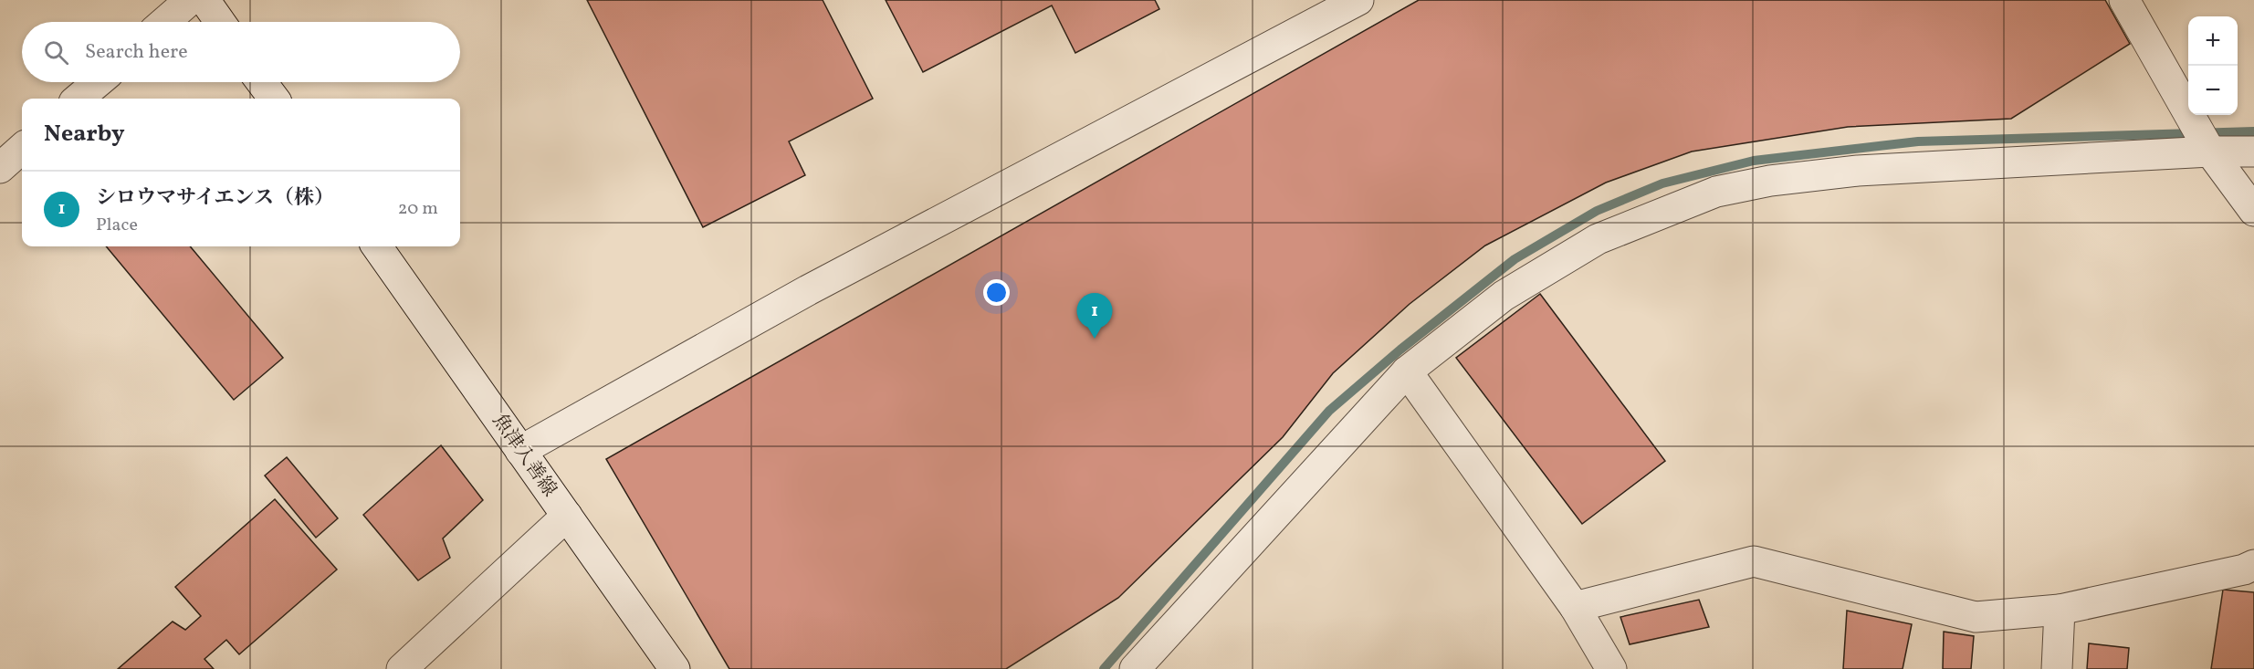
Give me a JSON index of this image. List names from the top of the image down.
{
  "streets": {
    "street": ["魚津入善線"]
  },
  "page": {
    "map_buttons": ["+", "−"],
    "search": "Search here",
    "heading": "Nearby",
    "list": [
      {
        "mark": "1",
        "name": "シロウマサイエンス（株）",
        "note": "Place",
        "value": "20 m"
      }
    ],
    "pins": "1"
  }
}
